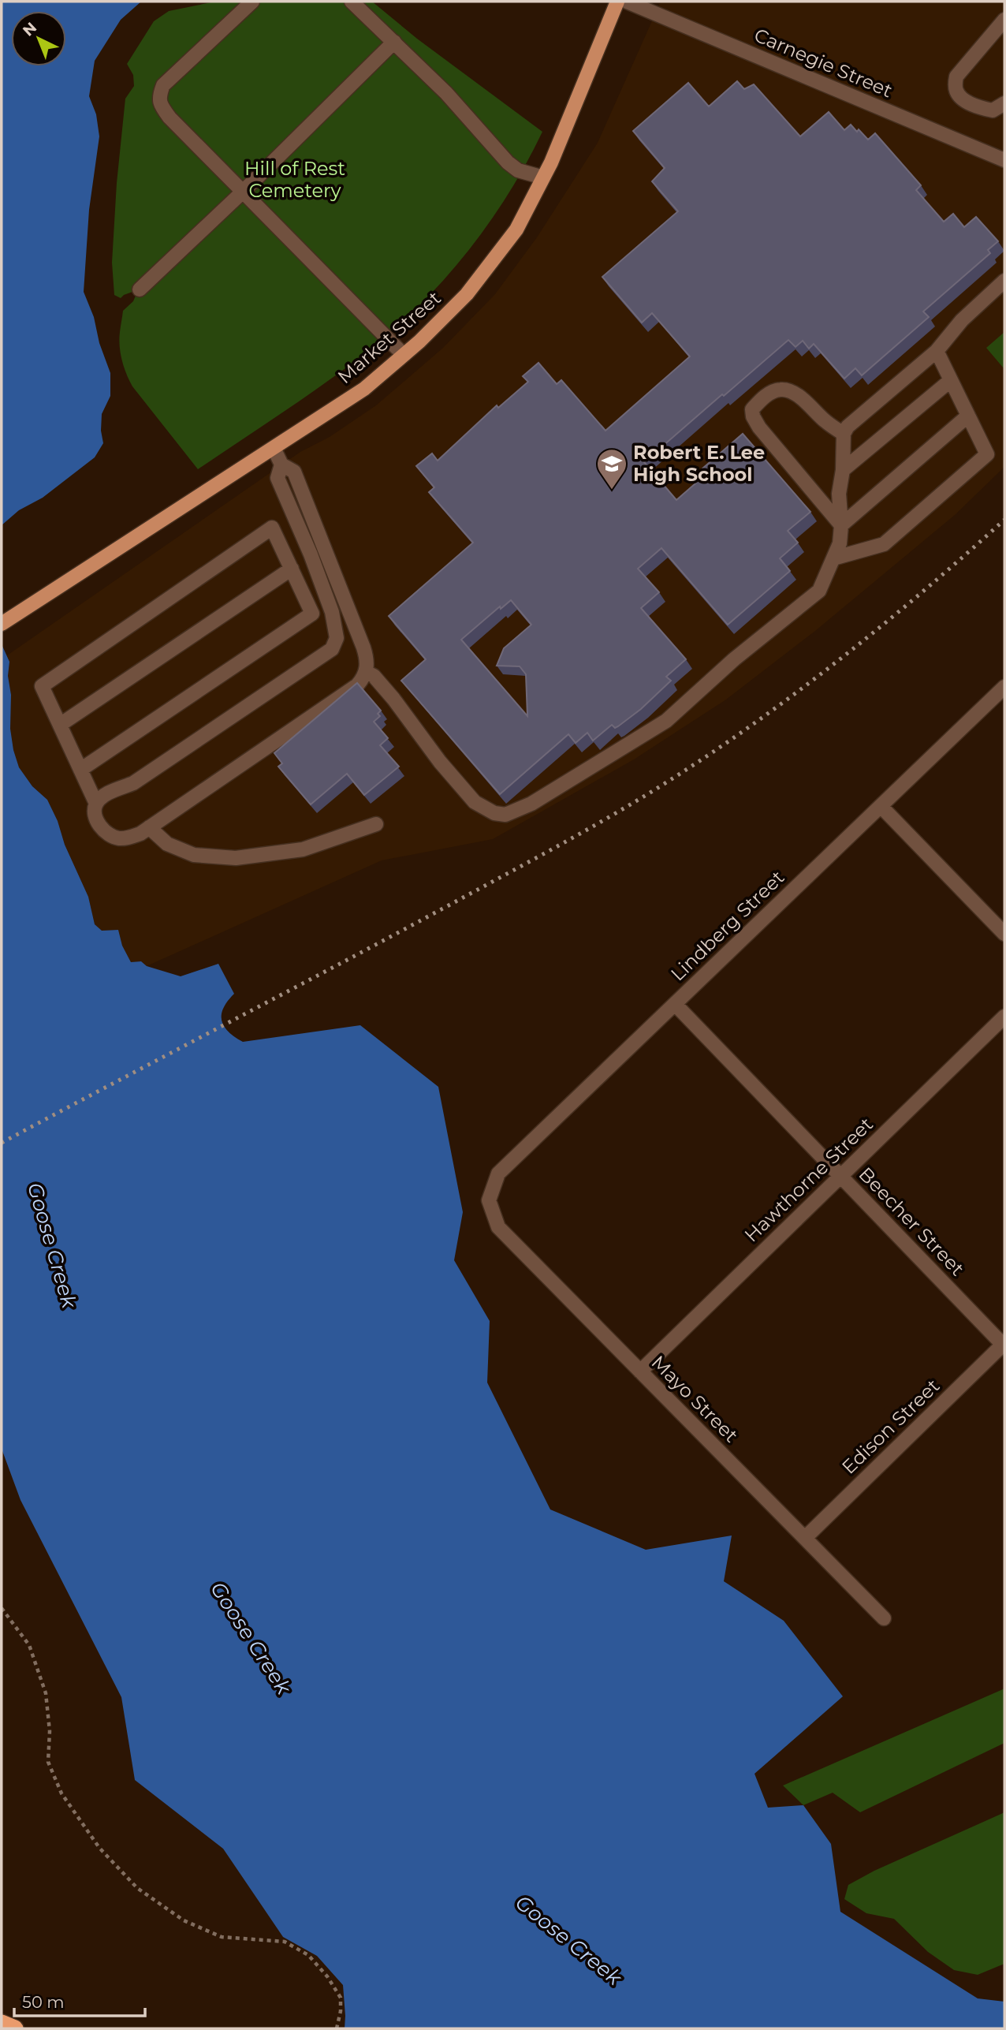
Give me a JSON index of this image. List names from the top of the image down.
{
  "streets": {
    "main road": ["Market Street"],
    "street": [
      "Carnegie Street",
      "Lindberg Street",
      "Hawthorne Street",
      "Beecher Street",
      "Mayo Street",
      "Edison Street"
    ]
  },
  "crossings": [
    ["Lindberg Street", "Beecher Street"],
    ["Lindberg Street", "Mayo Street"],
    ["Hawthorne Street", "Beecher Street"],
    ["Hawthorne Street", "Mayo Street"],
    ["Beecher Street", "Edison Street"],
    ["Mayo Street", "Edison Street"]
  ],
  "water": ["Goose Creek"],
  "parks": ["Hill of Rest Cemetery"],
  "places": {
    "school or university": ["Robert E. Lee High School"]
  },
  "scale_bar": "50 m",
  "north": "top left"
}
